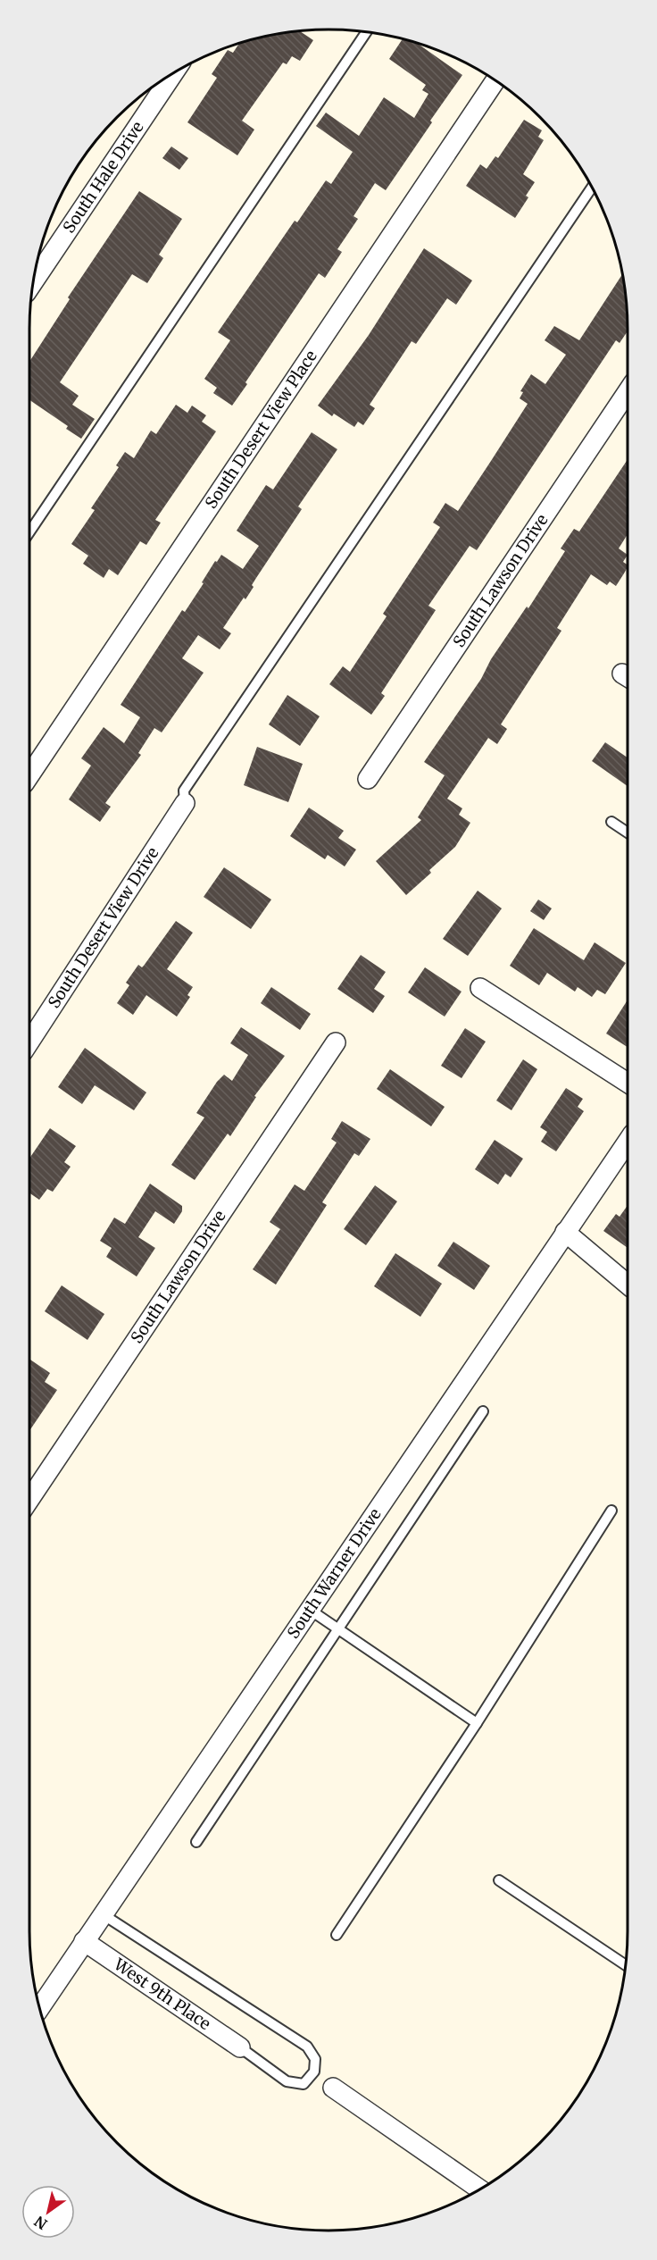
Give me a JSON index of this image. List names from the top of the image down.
{
  "streets": {
    "street": [
      "South Hale Drive",
      "South Desert View Place",
      "South Lawson Drive",
      "South Desert View Drive",
      "South Warner Drive",
      "West 9th Place"
    ]
  },
  "crossings": [
    ["South Warner Drive", "West 9th Place"]
  ],
  "north": "bottom left"
}
